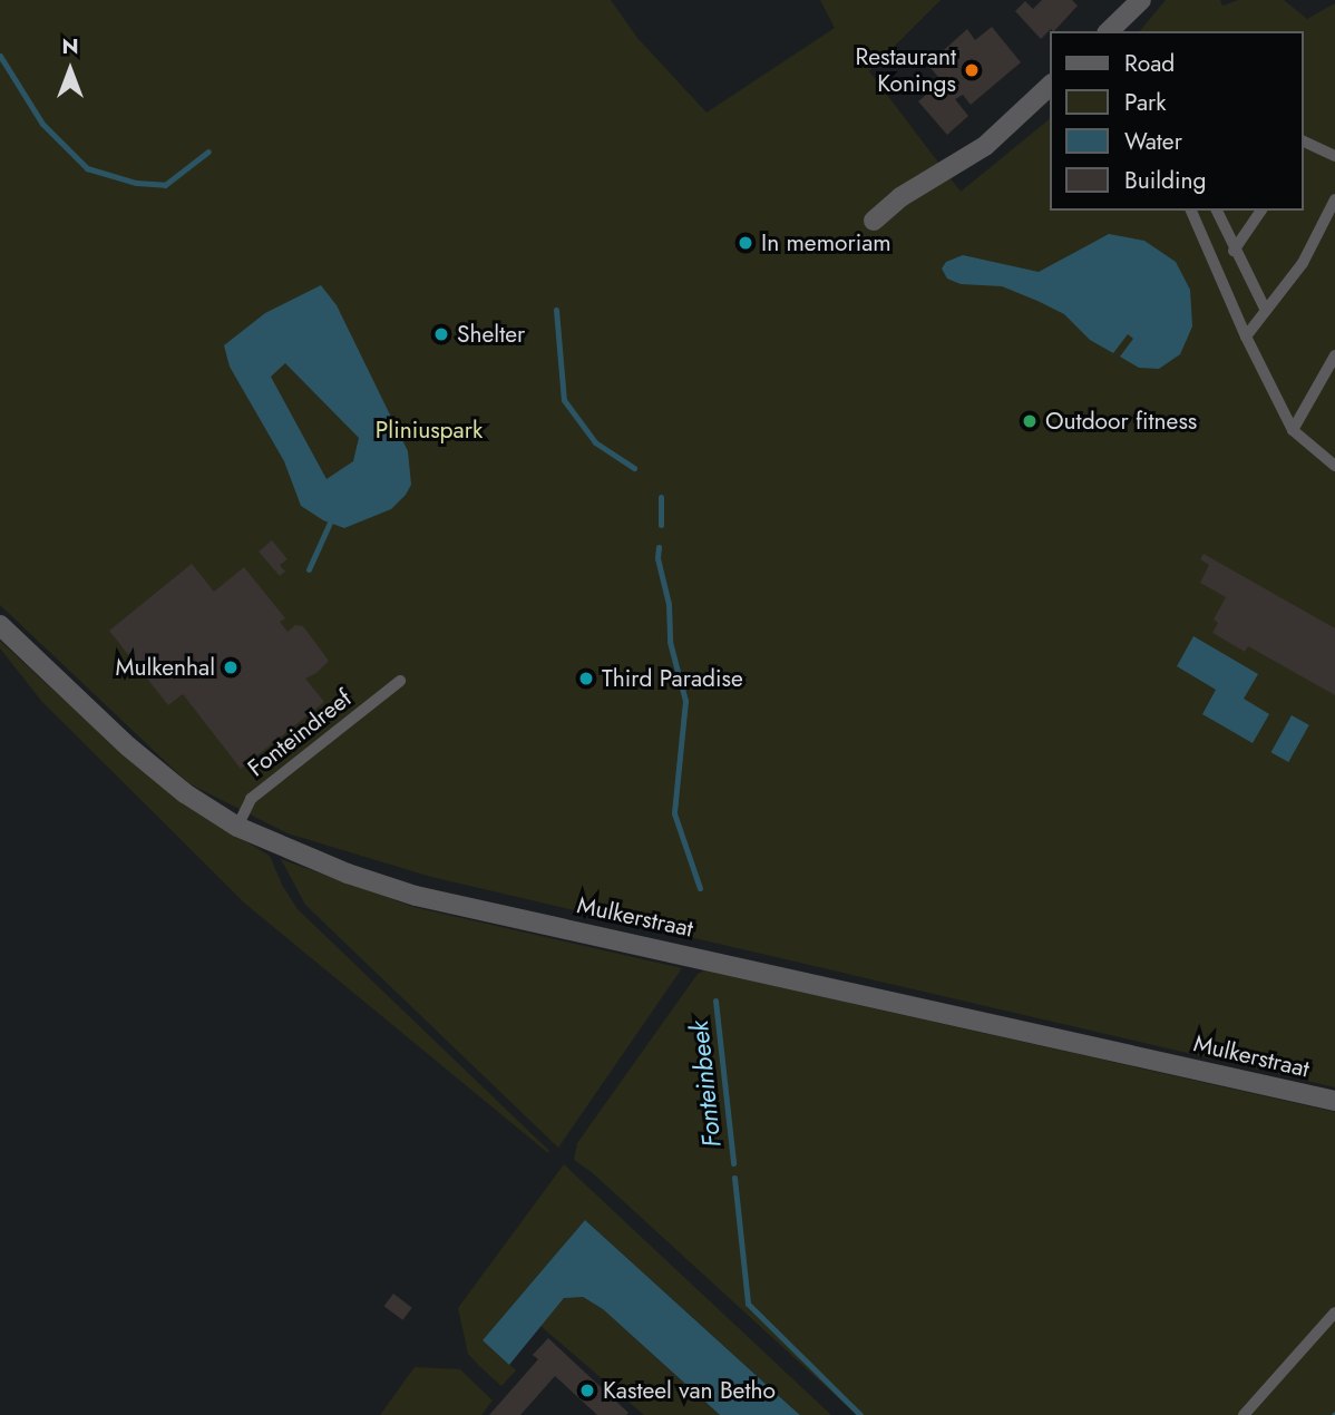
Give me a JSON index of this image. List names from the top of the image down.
{
  "streets": {
    "street": ["Mulkerstraat"],
    "lane": ["Fonteindreef"]
  },
  "crossings": [
    ["Fonteindreef", "Mulkerstraat"]
  ],
  "water": ["Fonteinbeek"],
  "parks": ["Pliniuspark"],
  "places": [
    "Restaurant Konings",
    "In memoriam",
    "Shelter",
    "Outdoor fitness",
    "Mulkenhal",
    "Third Paradise",
    "Kasteel van Betho"
  ],
  "legend": [
    "Road",
    "Park",
    "Water",
    "Building"
  ],
  "north": "top"
}
